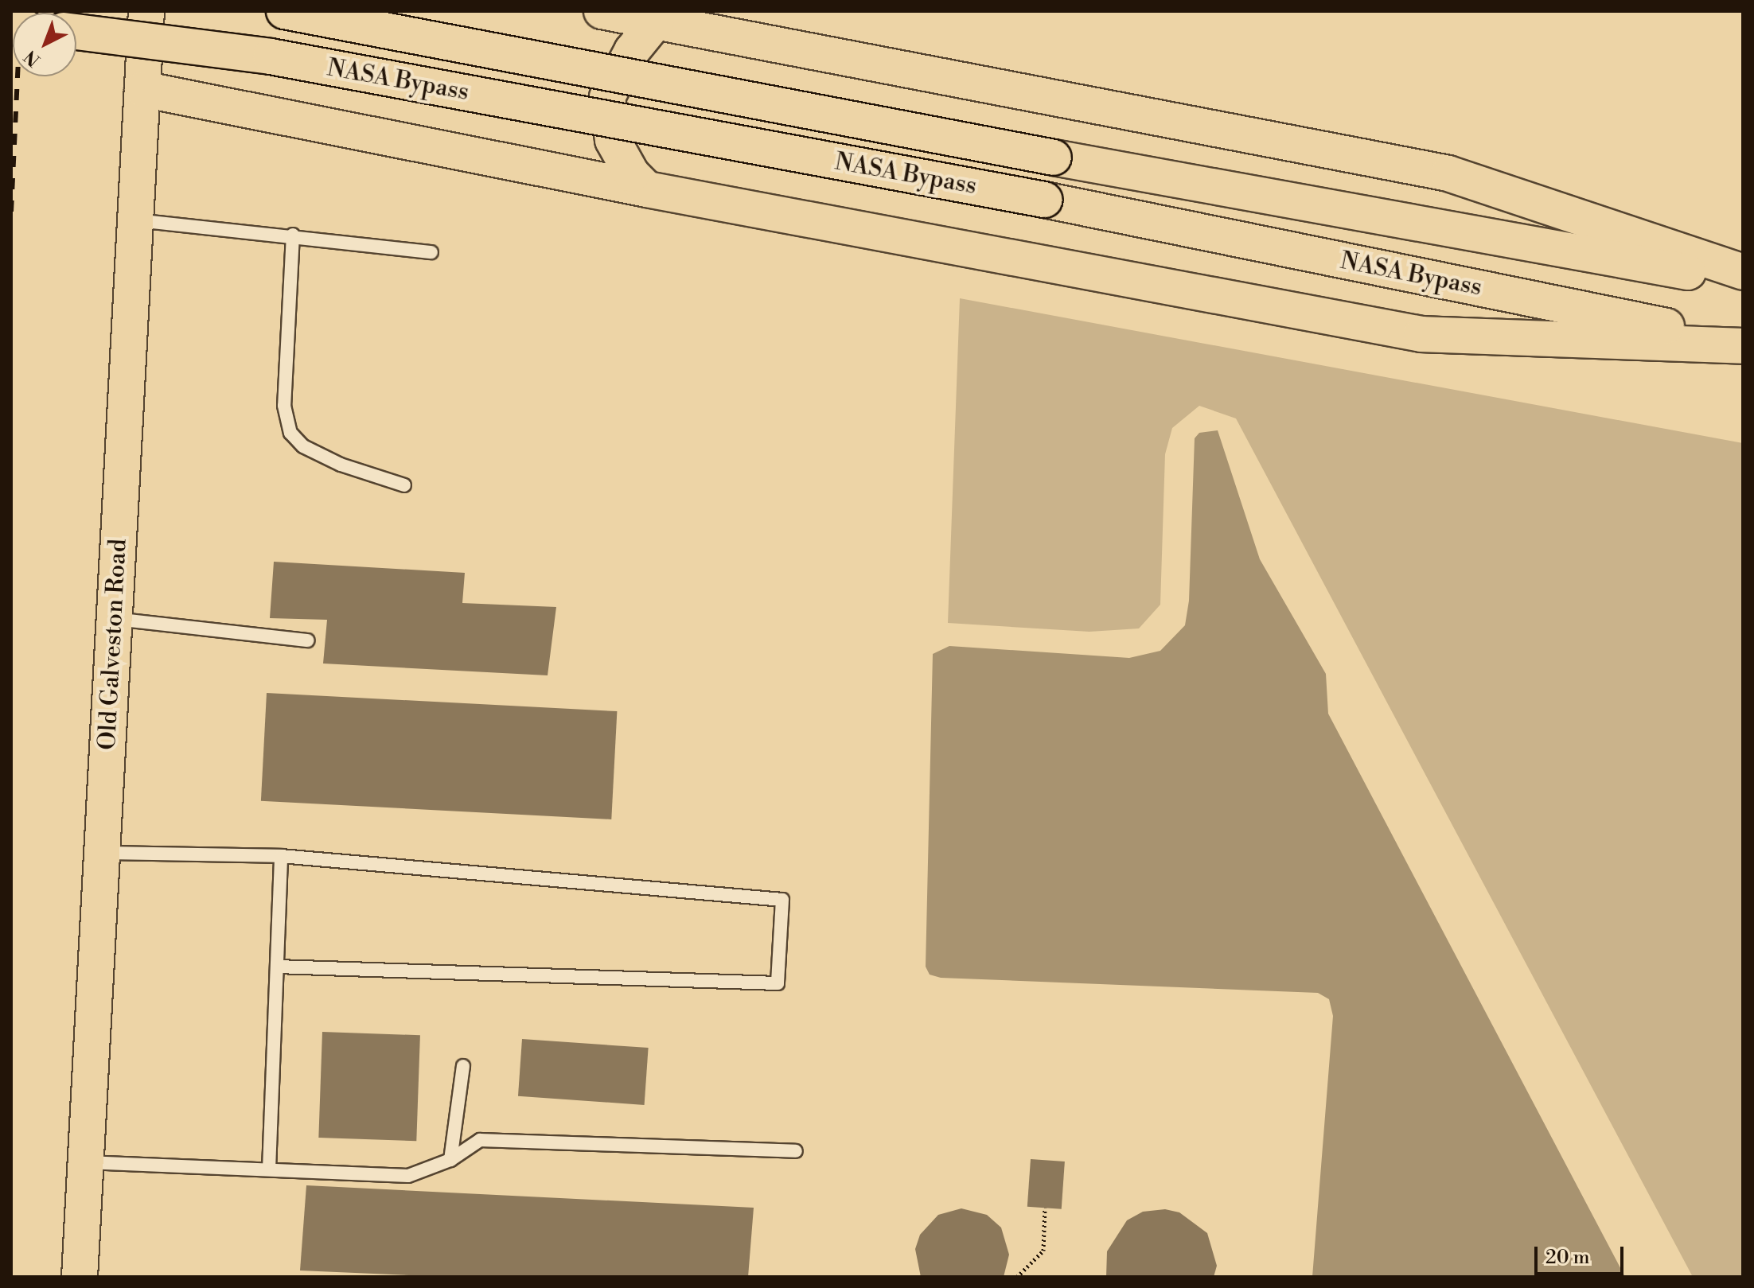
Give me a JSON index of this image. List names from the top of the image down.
{
  "streets": {
    "main road": ["NASA Bypass", "Old Galveston Road"]
  },
  "scale_bar": "20 m",
  "north": "bottom left"
}
